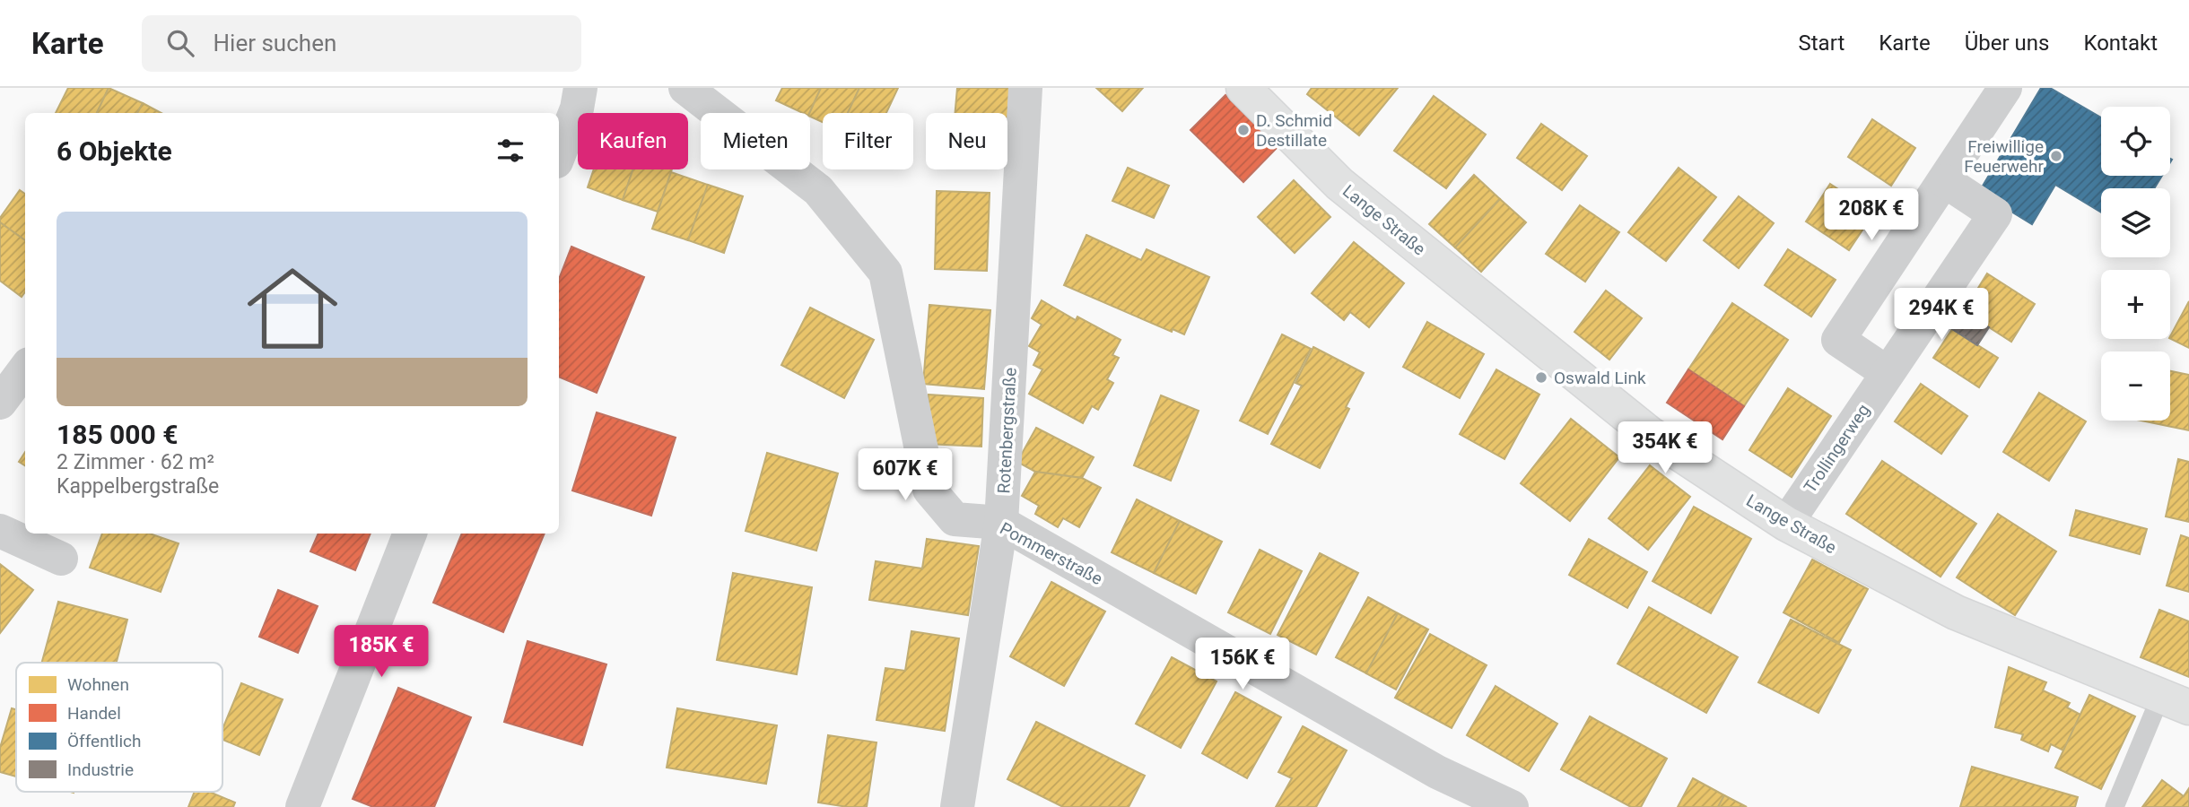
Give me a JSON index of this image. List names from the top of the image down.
{
  "streets": {
    "main road": ["Lange Straße"],
    "street": ["Rotenbergstraße", "Trollingerweg", "Pommerstraße"]
  },
  "crossings": [
    ["Lange Straße", "Trollingerweg"],
    ["Rotenbergstraße", "Pommerstraße"]
  ],
  "places": ["D. Schmid Destillate", "Freiwillige Feuerwehr", "Oswald Link"],
  "legend": [
    "Wohnen",
    "Handel",
    "Öffentlich",
    "Industrie"
  ],
  "page": {
    "header": "Karte",
    "search": "Hier suchen",
    "nav": [
      "Start",
      "Karte",
      "Über uns",
      "Kontakt"
    ],
    "map_buttons": ["+", "−"],
    "chip": [
      "Kaufen",
      "Mieten",
      "Filter",
      "Neu"
    ],
    "heading": "6 Objekte",
    "price": [
      "208K €",
      "294K €",
      "354K €",
      "607K €",
      "185K €",
      "156K €"
    ],
    "list": [
      {
        "name": "185 000 €",
        "note": "2 Zimmer · 62 m² · Kappelbergstraße"
      }
    ]
  }
}
